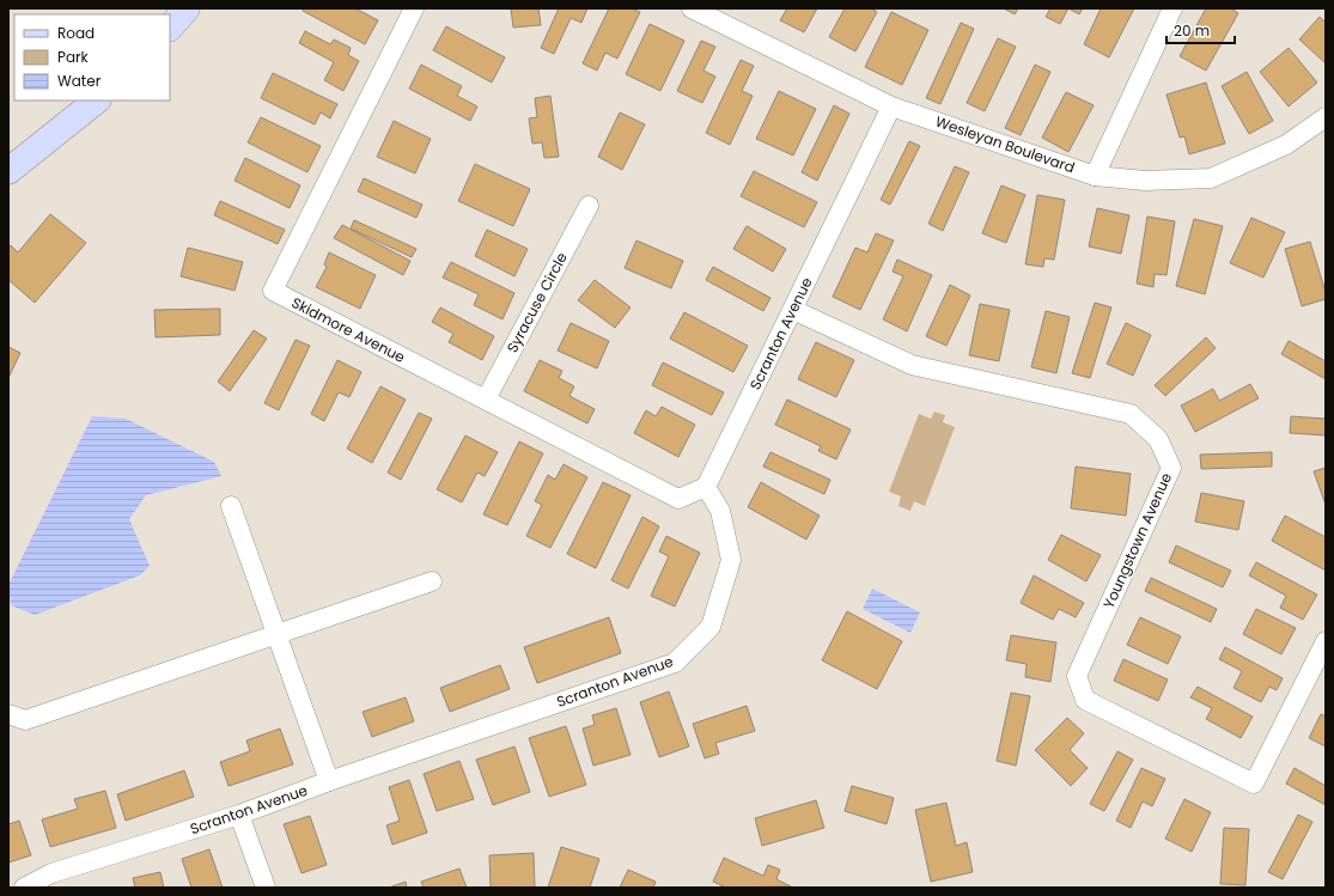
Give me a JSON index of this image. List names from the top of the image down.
{
  "streets": {
    "street": [
      "Wesleyan Boulevard",
      "Syracuse Circle",
      "Skidmore Avenue",
      "Scranton Avenue",
      "Youngstown Avenue"
    ]
  },
  "crossings": [
    ["Wesleyan Boulevard", "Scranton Avenue"],
    ["Syracuse Circle", "Skidmore Avenue"],
    ["Skidmore Avenue", "Scranton Avenue"],
    ["Scranton Avenue", "Youngstown Avenue"]
  ],
  "legend": ["Road", "Park", "Water"],
  "scale_bar": "20 m"
}
